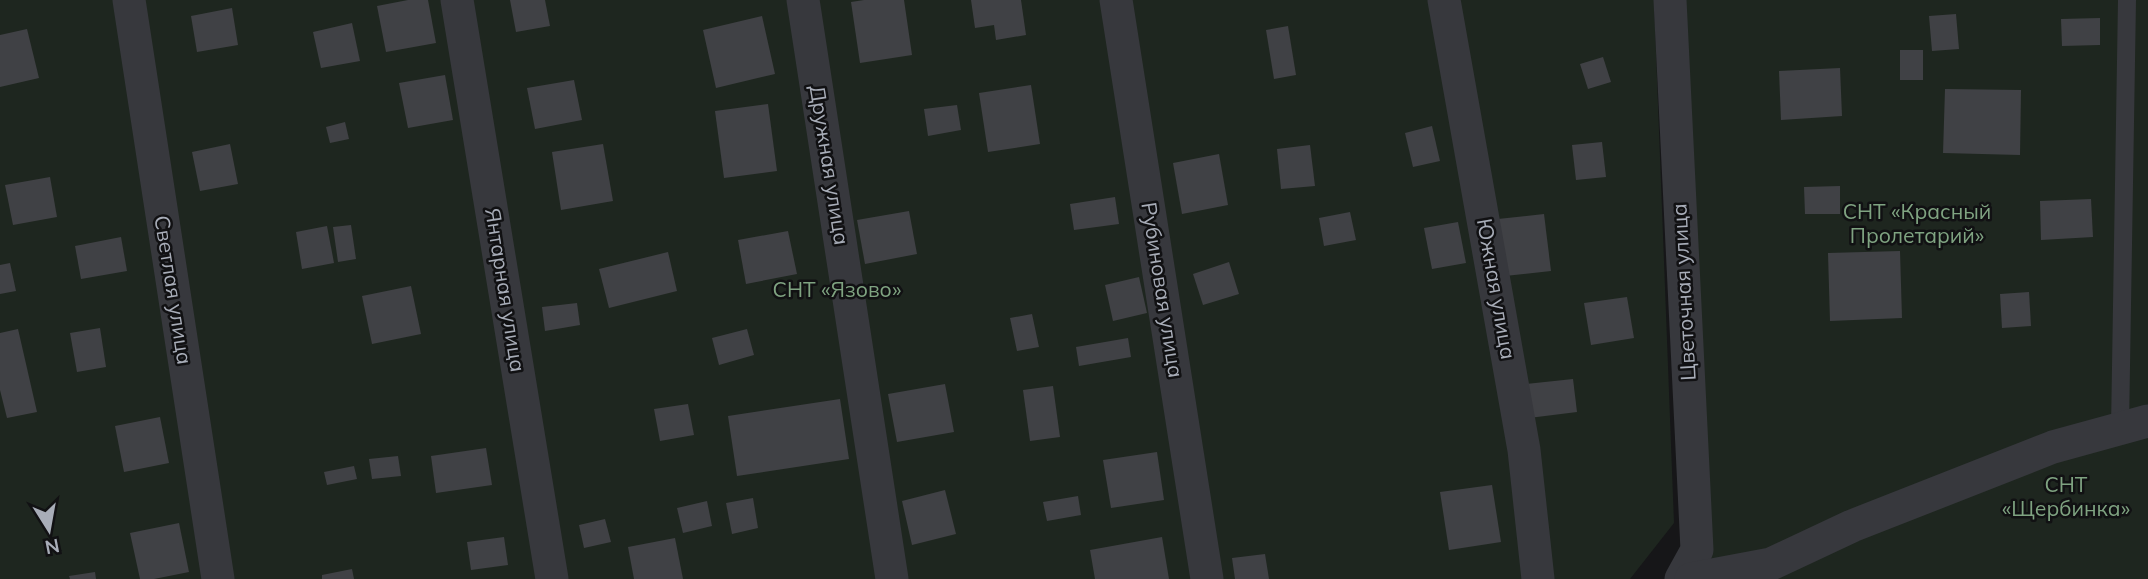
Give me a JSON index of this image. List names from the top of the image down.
{
  "streets": {
    "street": [
      "Дружная улица",
      "Южная улица",
      "Светлая улица",
      "Янтарная улица",
      "Рубиновая улица",
      "Цветочная улица"
    ]
  },
  "parks": ["СНТ «Красный Пролетарий»", "СНТ «Язово»", "СНТ «Щербинка»"],
  "north": "bottom"
}
